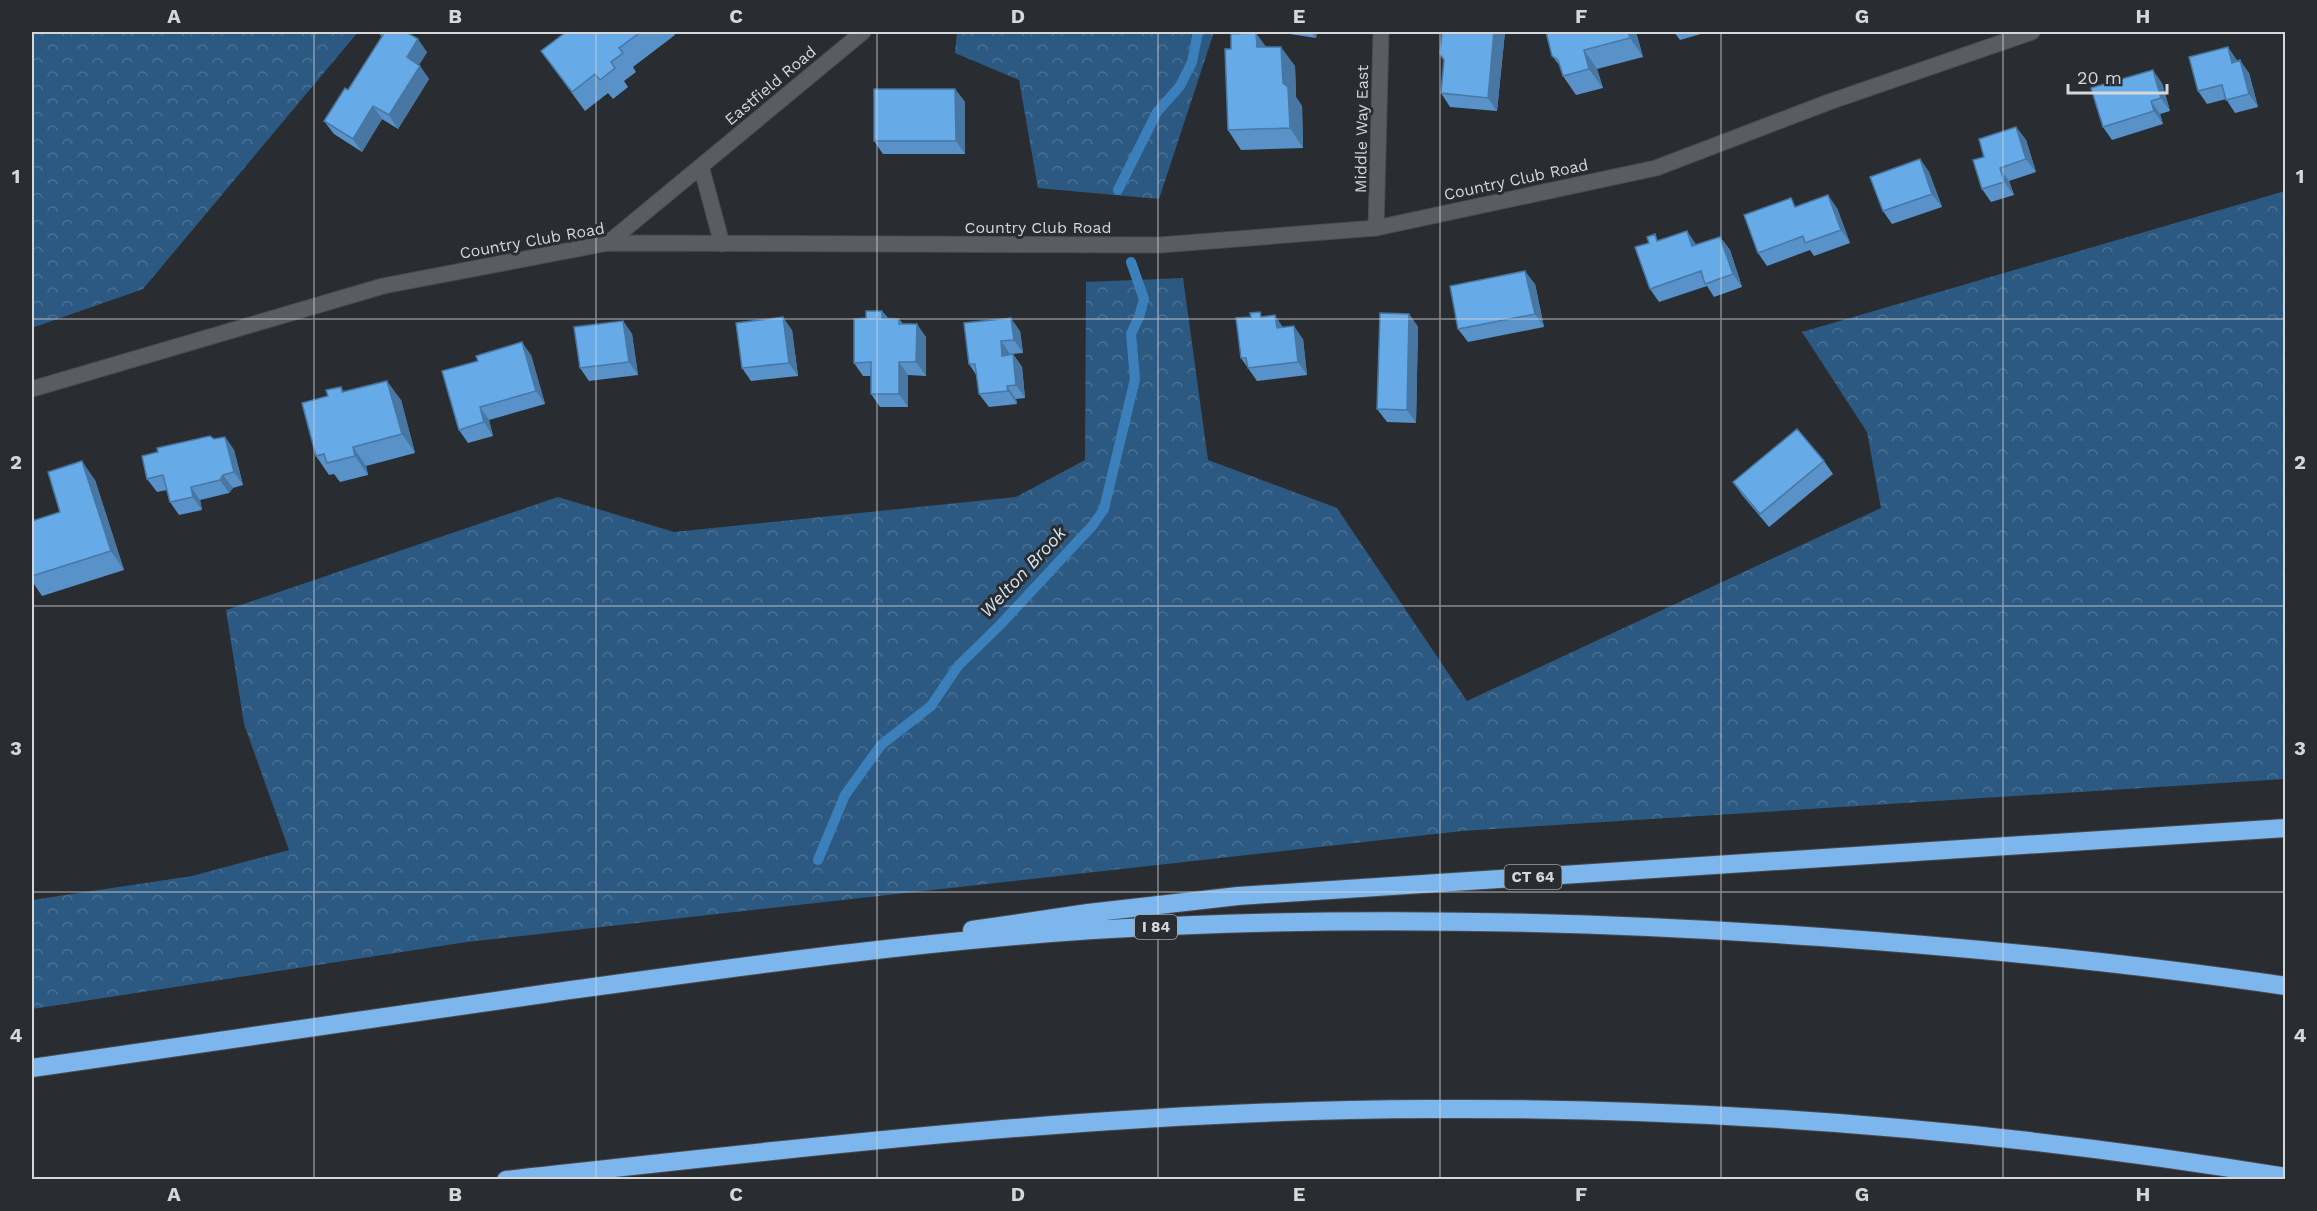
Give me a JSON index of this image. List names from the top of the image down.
{
  "streets": {
    "highway": ["CT 64", "I 84"],
    "street": ["Eastfield Road", "Middle Way East", "Country Club Road"]
  },
  "crossings": [
    ["Eastfield Road", "Country Club Road"],
    ["Middle Way East", "Country Club Road"],
    ["CT 64", "I 84"]
  ],
  "water": ["Welton Brook"],
  "scale_bar": "20 m",
  "grid": {
    "columns": [
      "A",
      "B",
      "C",
      "D",
      "E",
      "F",
      "G",
      "H"
    ],
    "rows": [
      "1",
      "2",
      "3",
      "4"
    ]
  }
}
